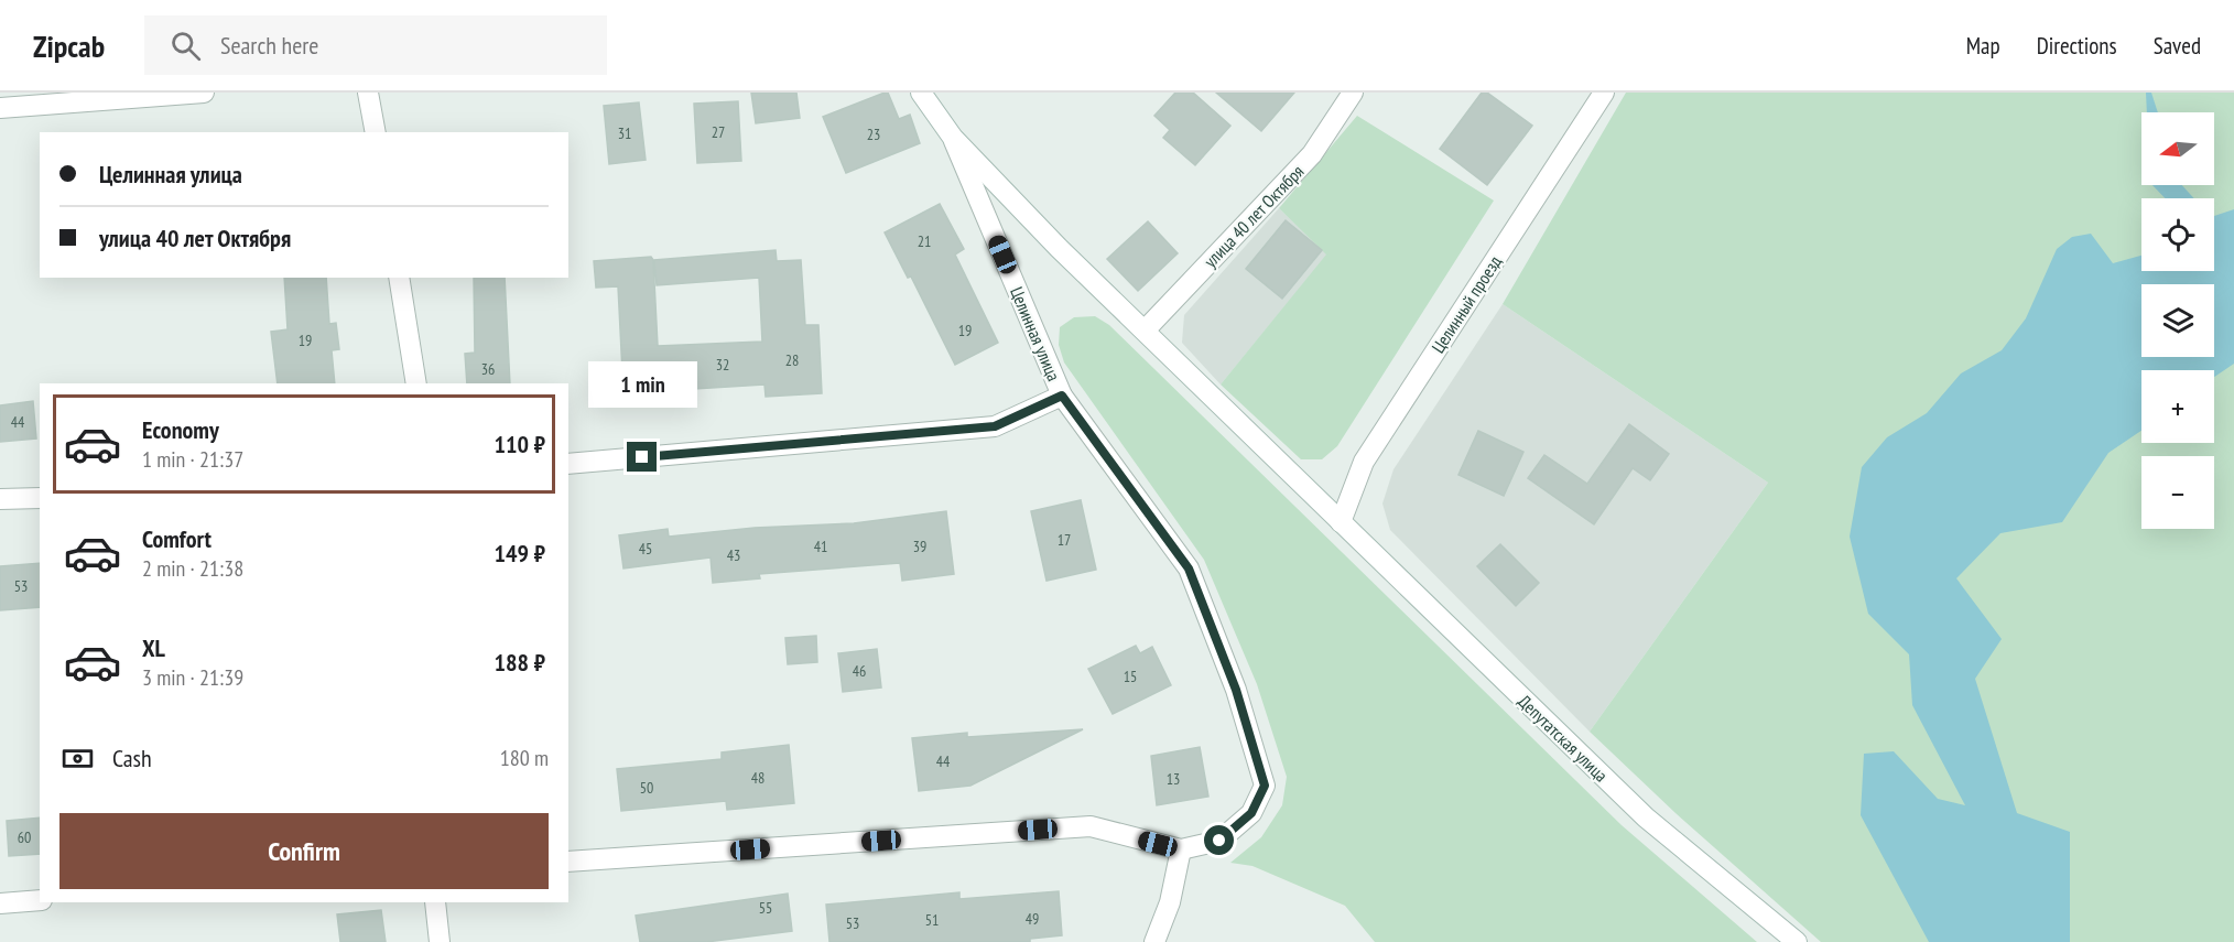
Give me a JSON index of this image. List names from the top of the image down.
{
  "streets": {
    "street": [
      "улица 40 лет Октября",
      "Целинный проезд",
      "Целинная улица",
      "Депутатская улица"
    ]
  },
  "crossings": [
    ["улица 40 лет Октября", "Депутатская улица"],
    ["Целинный проезд", "Депутатская улица"],
    ["Целинная улица", "Депутатская улица"]
  ],
  "house_numbers": [
    "27",
    "31",
    "23",
    "21",
    "19",
    "19",
    "28",
    "32",
    "36",
    "44",
    "17",
    "41",
    "39",
    "45",
    "43",
    "53",
    "46",
    "15",
    "44",
    "48",
    "13",
    "50",
    "60",
    "55",
    "49",
    "51",
    "53"
  ],
  "north": "left",
  "page": {
    "header": "Zipcab",
    "search": "Search here",
    "nav": ["Map", "Directions", "Saved"],
    "map_buttons": ["+", "−"],
    "banner": ["Целинная улица", "улица 40 лет Октября"],
    "bubble": "1 min",
    "list": [
      {
        "name": "Economy",
        "note": "1 min · 21:37",
        "value": "110 ₽"
      },
      {
        "name": "Comfort",
        "note": "2 min · 21:38",
        "value": "149 ₽"
      },
      {
        "name": "XL",
        "note": "3 min · 21:39",
        "value": "188 ₽"
      }
    ],
    "pay": ["Cash", "180 m"],
    "buttons": "Confirm"
  }
}
